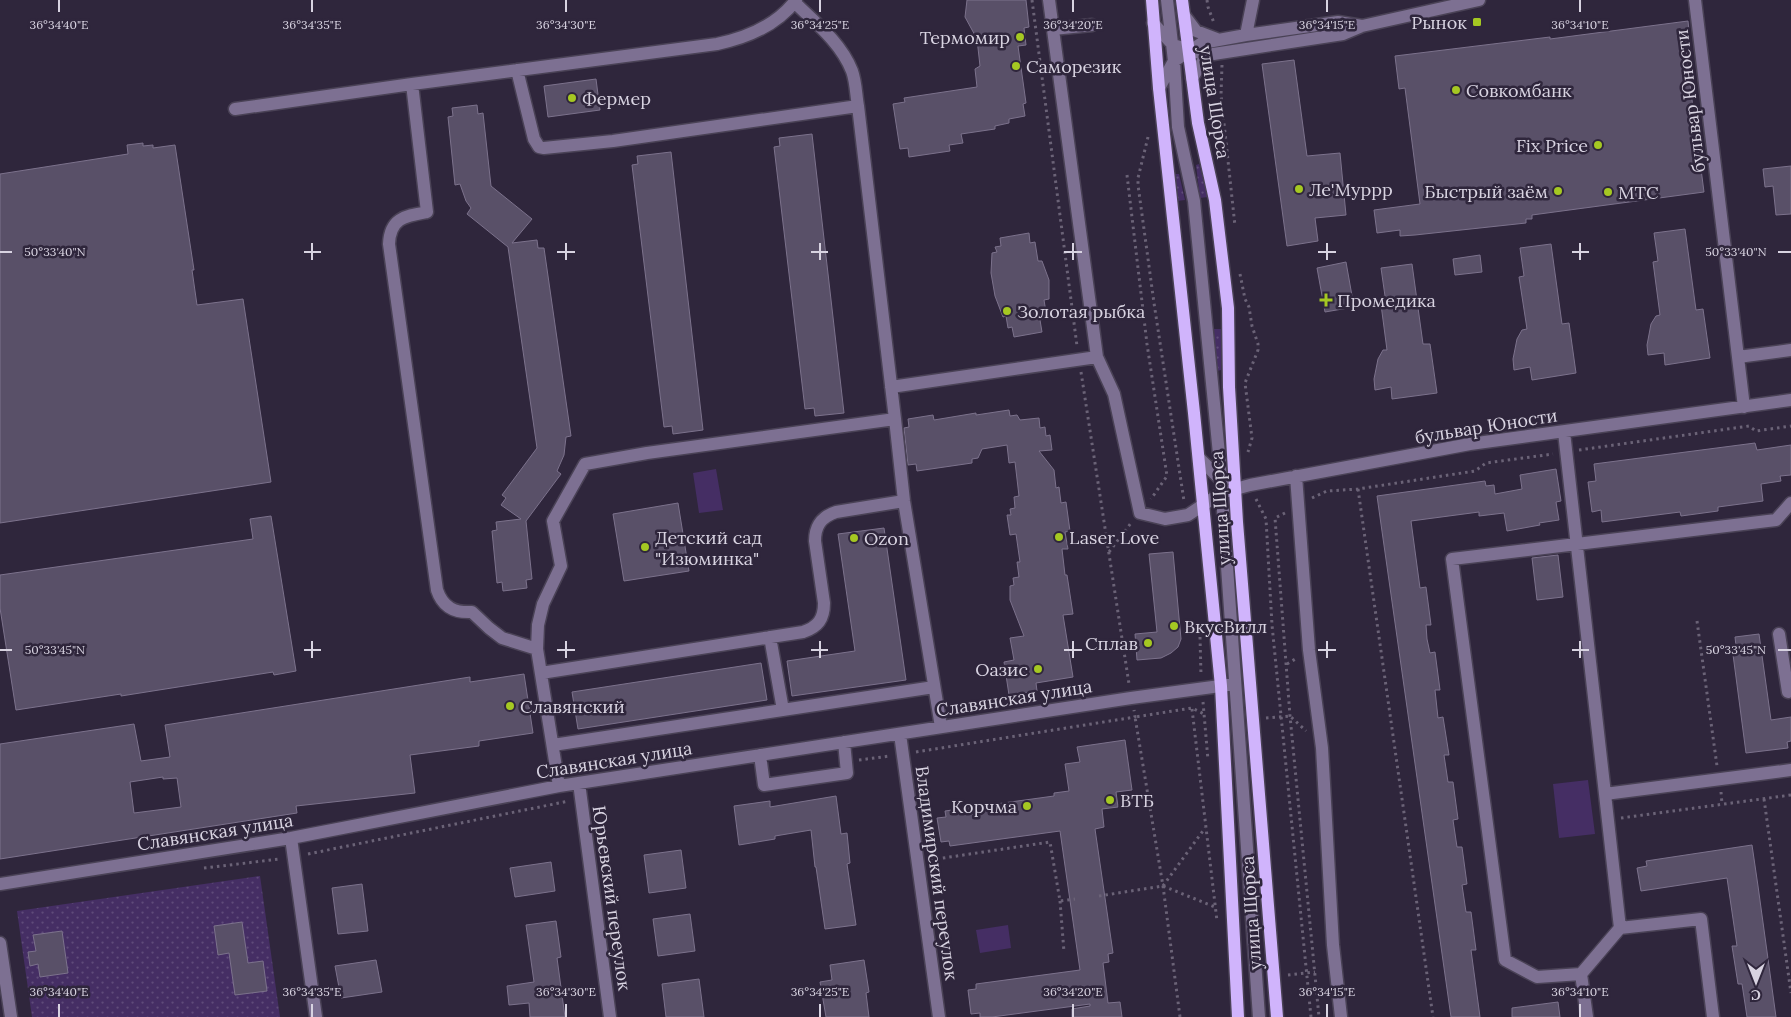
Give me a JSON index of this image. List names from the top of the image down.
{
  "streets": {
    "main road": ["улица Щорса"],
    "street": [
      "бульвар Юности",
      "Славянская улица",
      "Владимирский переулок",
      "Юрьевский переулок"
    ]
  },
  "crossings": [
    ["бульвар Юности", "улица Щорса"],
    ["улица Щорса", "Славянская улица"],
    ["Славянская улица", "Владимирский переулок"],
    ["Славянская улица", "Юрьевский переулок"]
  ],
  "places": {
    "transit": ["Рынок"],
    "other": [
      "Термомир",
      "Саморезик",
      "Совкомбанк",
      "Фермер",
      "Fix Price",
      "Ле'Муррр",
      "Быстрый заём",
      "МТС",
      "Золотая рыбка",
      "Laser Love",
      "Ozon",
      "Детский сад \"Изюминка\"",
      "ВкусВилл",
      "Сплав",
      "Оазис",
      "Славянский",
      "ВТБ",
      "Корчма"
    ],
    "health": ["Промедика"]
  },
  "north": "bottom",
  "coordinates": [
    "36°34'40\"E",
    "36°34'35\"E",
    "36°34'30\"E",
    "36°34'25\"E",
    "36°34'20\"E",
    "36°34'15\"E",
    "36°34'10\"E",
    "50°33'40\"N",
    "50°33'45\"N"
  ]
}
